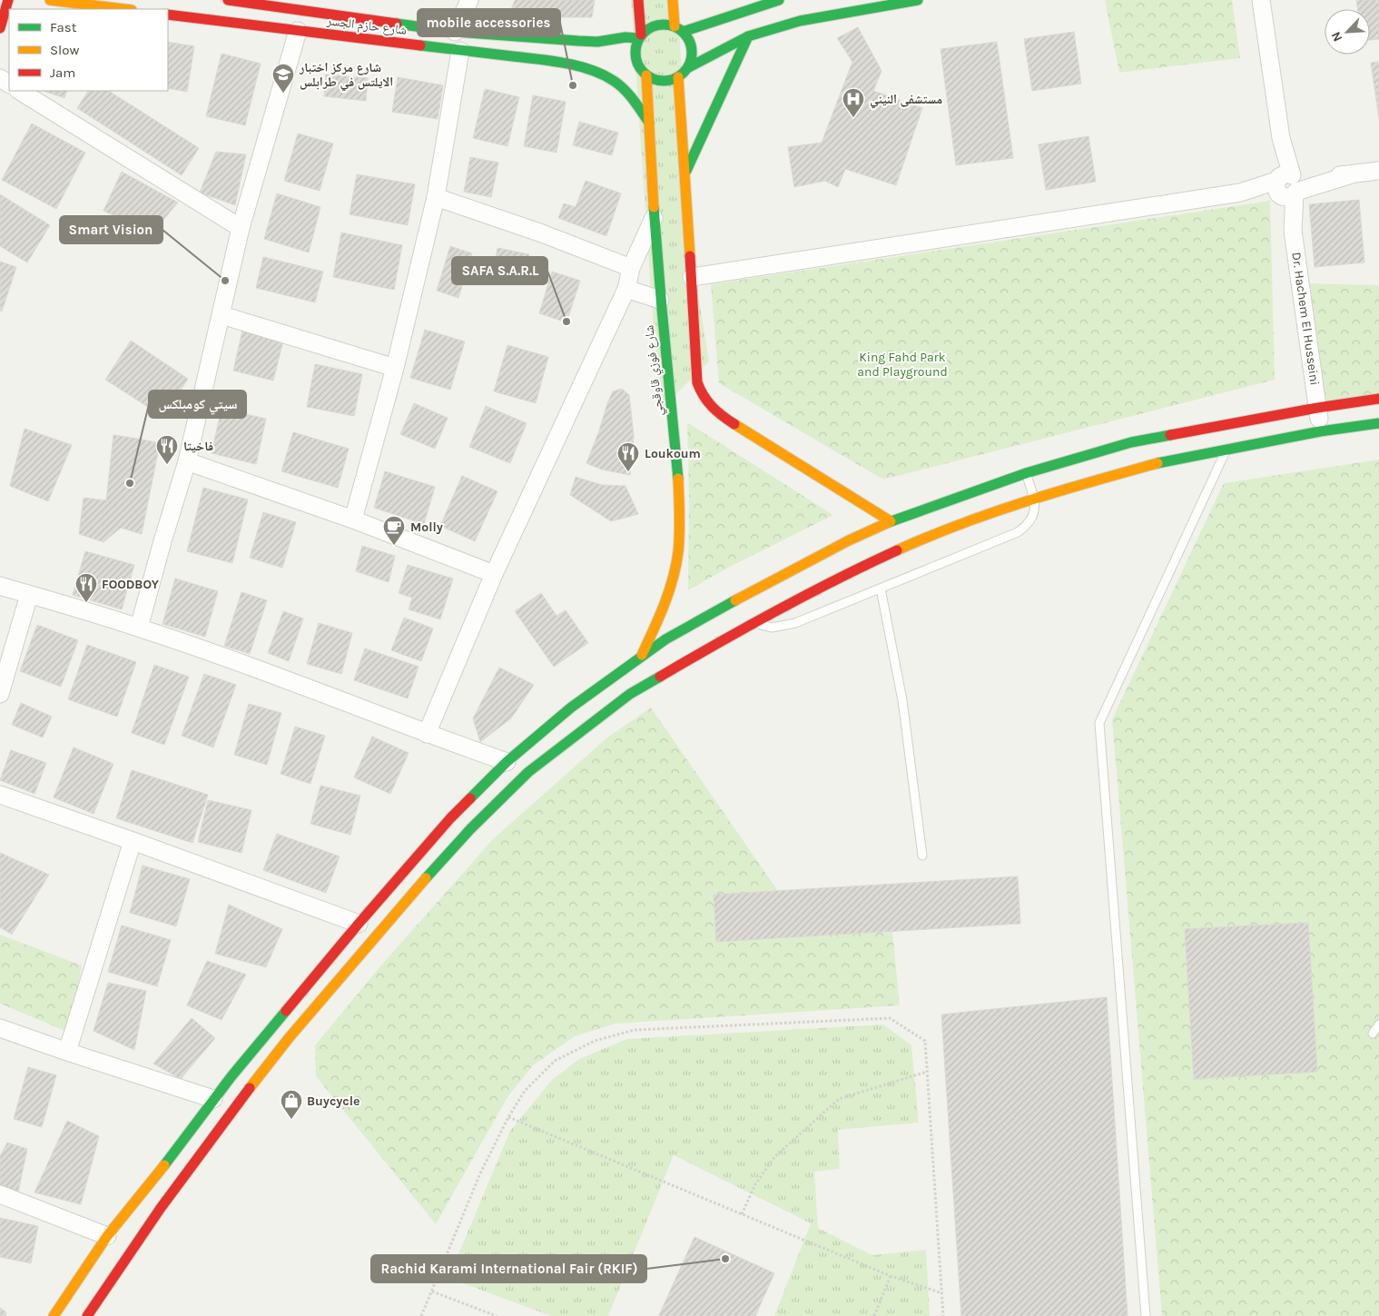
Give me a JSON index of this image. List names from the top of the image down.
{
  "streets": {
    "street": ["شارع حازم الجسر", "Dr. Hachem El Husseini", "شارع فوزي قاوقجي"]
  },
  "crossings": [
    ["شارع حازم الجسر", "شارع فوزي قاوقجي"]
  ],
  "parks": ["King Fahd Park and Playground"],
  "places": {
    "other": [
      "mobile accessories",
      "Smart Vision",
      "SAFA S.A.R.L",
      "سيتي كومبلكس",
      "Rachid Karami International Fair (RKIF)"
    ],
    "school or university": ["شارع مركز اختبار الايلتس في طرابلس"],
    "hospital": ["مستشفى النيني"],
    "restaurant": ["فاخيتا", "Loukoum", "FOODBOY"],
    "cafe": ["Molly"],
    "shop": ["Buycycle"]
  },
  "legend": ["Fast", "Slow", "Jam"],
  "north": "bottom left"
}
